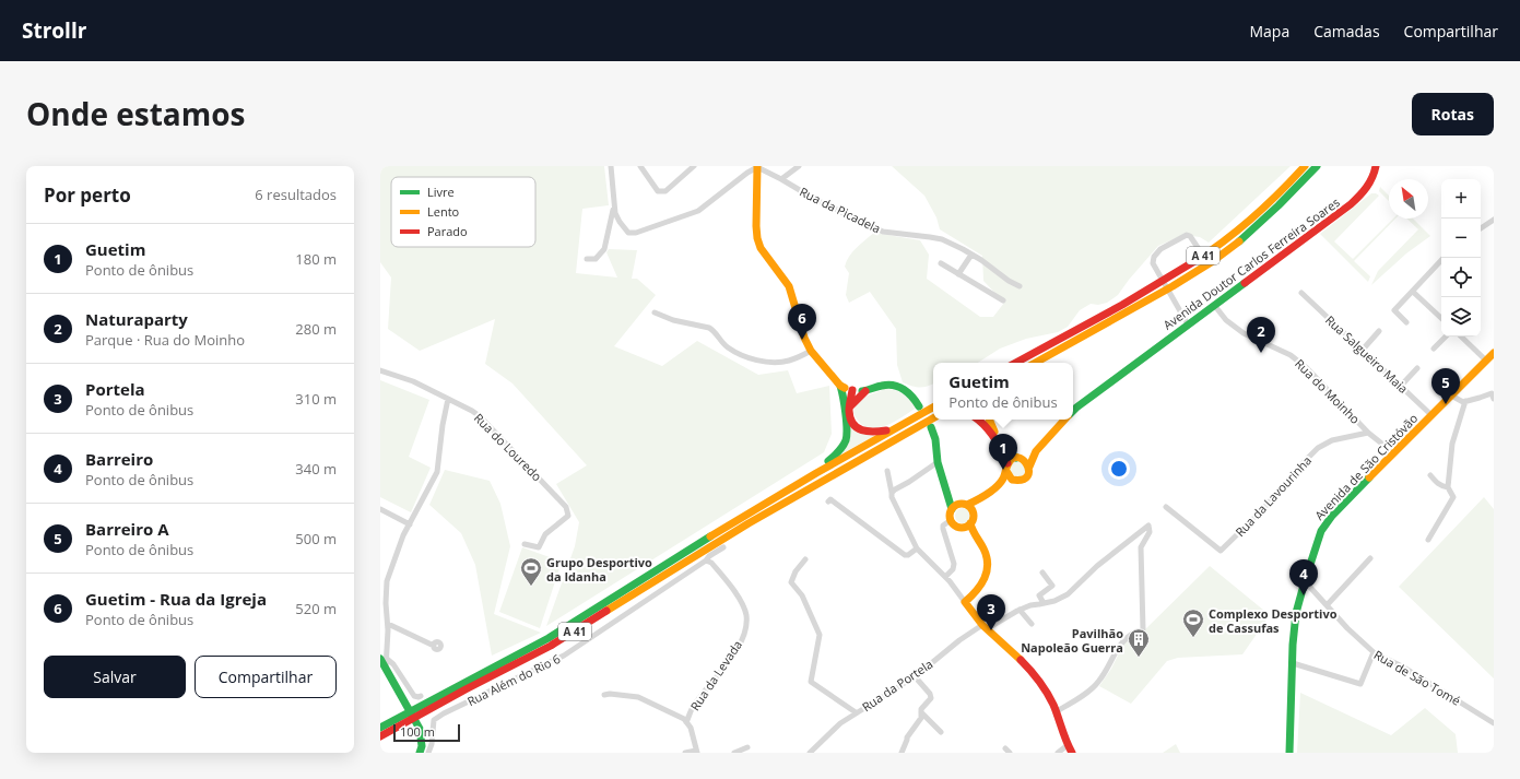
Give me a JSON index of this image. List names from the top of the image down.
{
  "streets": {
    "main road": ["A 41", "Avenida Doutor Carlos Ferreira Soares", "Avenida de São Cristóvão"],
    "street": [
      "Rua da Picadela",
      "Rua Salgueiro Maia",
      "Rua do Moinho",
      "Rua do Louredo",
      "Rua da Lavourinha",
      "Rua da Levada",
      "Rua de São Tomé",
      "Rua Além do Rio 6",
      "Rua da Portela"
    ]
  },
  "crossings": [
    ["Avenida Doutor Carlos Ferreira Soares", "Rua do Moinho"],
    ["Rua Salgueiro Maia", "Avenida de São Cristóvão"],
    ["Rua do Moinho", "Avenida de São Cristóvão"],
    ["Rua do Moinho", "Rua da Lavourinha"],
    ["Avenida de São Cristóvão", "Rua de São Tomé"],
    ["Rua da Levada", "Rua Além do Rio 6"]
  ],
  "places": {
    "sports": ["Grupo Desportivo da Idanha", "Complexo Desportivo de Cassufas"],
    "building": ["Pavilhão Napoleão Guerra"]
  },
  "legend": ["Livre", "Lento", "Parado"],
  "scale_bar": "100 m",
  "north": "top left",
  "page": {
    "header": "Strollr",
    "nav": ["Mapa", "Camadas", "Compartilhar"],
    "title": "Onde estamos",
    "buttons": [
      "Rotas",
      ["Salvar", "Compartilhar"]
    ],
    "heading": ["Por perto", "6 resultados"],
    "map_buttons": ["+", "−"],
    "list": [
      {
        "mark": "1",
        "name": "Guetim",
        "note": "Ponto de ônibus",
        "value": "180 m"
      },
      {
        "mark": "2",
        "name": "Naturaparty",
        "note": "Parque · Rua do Moinho",
        "value": "280 m"
      },
      {
        "mark": "3",
        "name": "Portela",
        "note": "Ponto de ônibus",
        "value": "310 m"
      },
      {
        "mark": "4",
        "name": "Barreiro",
        "note": "Ponto de ônibus",
        "value": "340 m"
      },
      {
        "mark": "5",
        "name": "Barreiro A",
        "note": "Ponto de ônibus",
        "value": "500 m"
      },
      {
        "mark": "6",
        "name": "Guetim - Rua da Igreja",
        "note": "Ponto de ônibus",
        "value": "520 m"
      }
    ],
    "pins": [
      "6",
      "2",
      "5",
      "1",
      "4",
      "3"
    ],
    "popup": ["Guetim", "Ponto de ônibus"],
    "scale": "100 m"
  }
}
